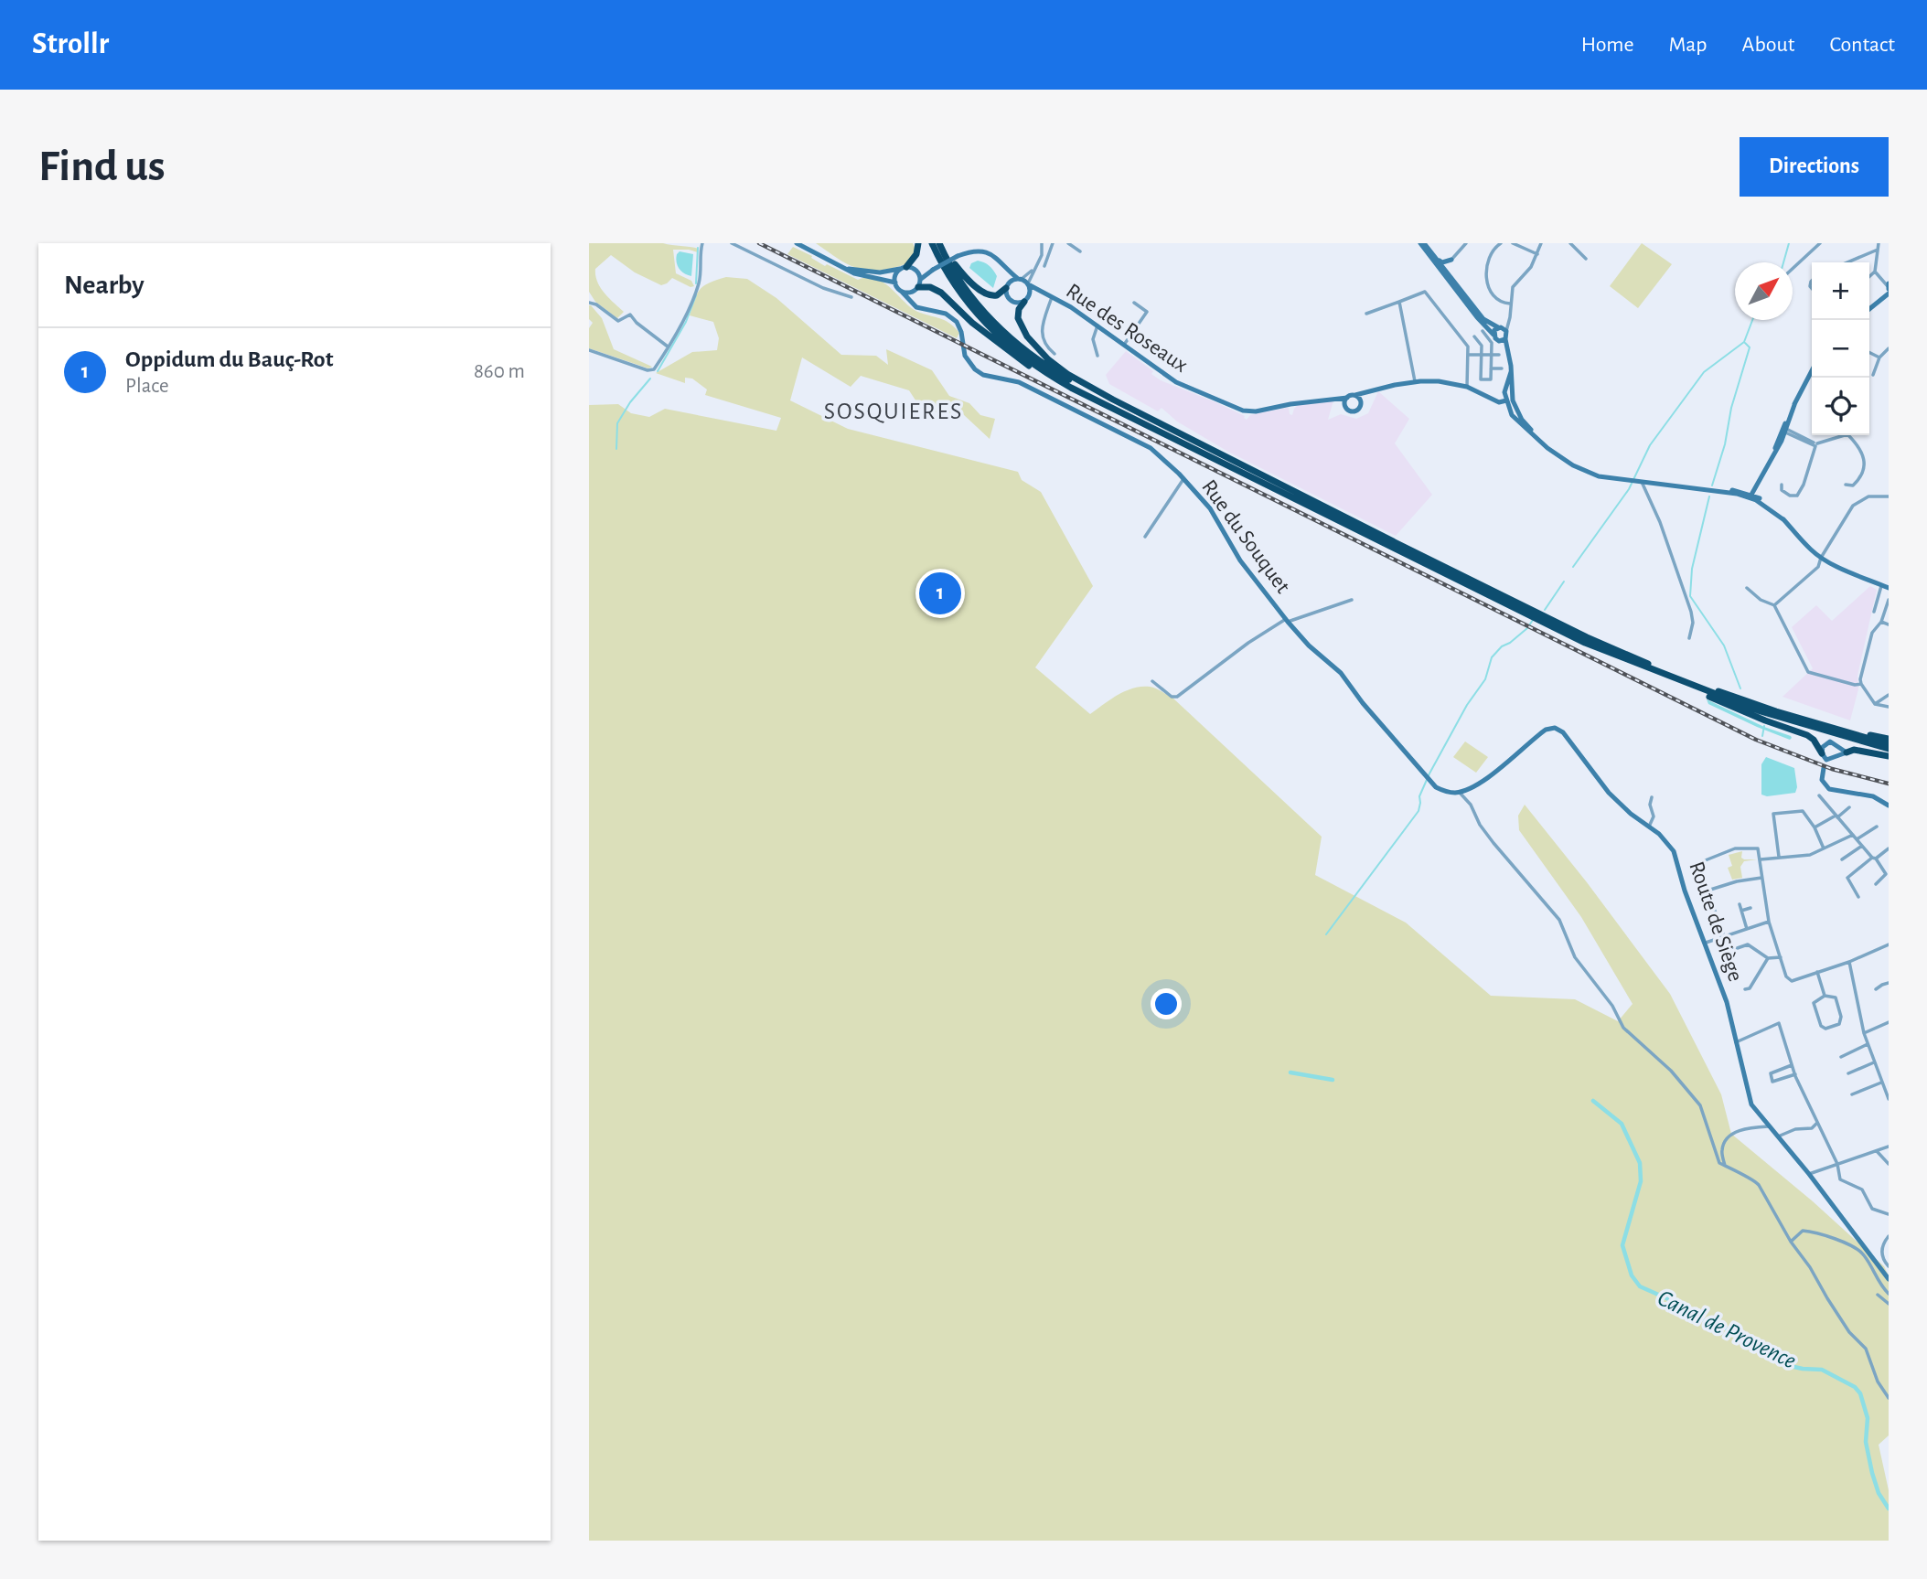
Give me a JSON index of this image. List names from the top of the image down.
{
  "streets": {
    "street": ["Rue des Roseaux", "Rue du Souquet", "Route de Siège"]
  },
  "crossings": [
    ["Rue du Souquet", "Route de Siège"]
  ],
  "districts": ["SOSQUIERES"],
  "water": ["Canal de Provence"],
  "north": "top right",
  "page": {
    "header": "Strollr",
    "nav": [
      "Home",
      "Map",
      "About",
      "Contact"
    ],
    "buttons": "Directions",
    "title": "Find us",
    "heading": "Nearby",
    "map_buttons": ["+", "−"],
    "list": [
      {
        "mark": "1",
        "name": "Oppidum du Bauç-Rot",
        "note": "Place",
        "value": "860 m"
      }
    ],
    "pins": "1"
  }
}
